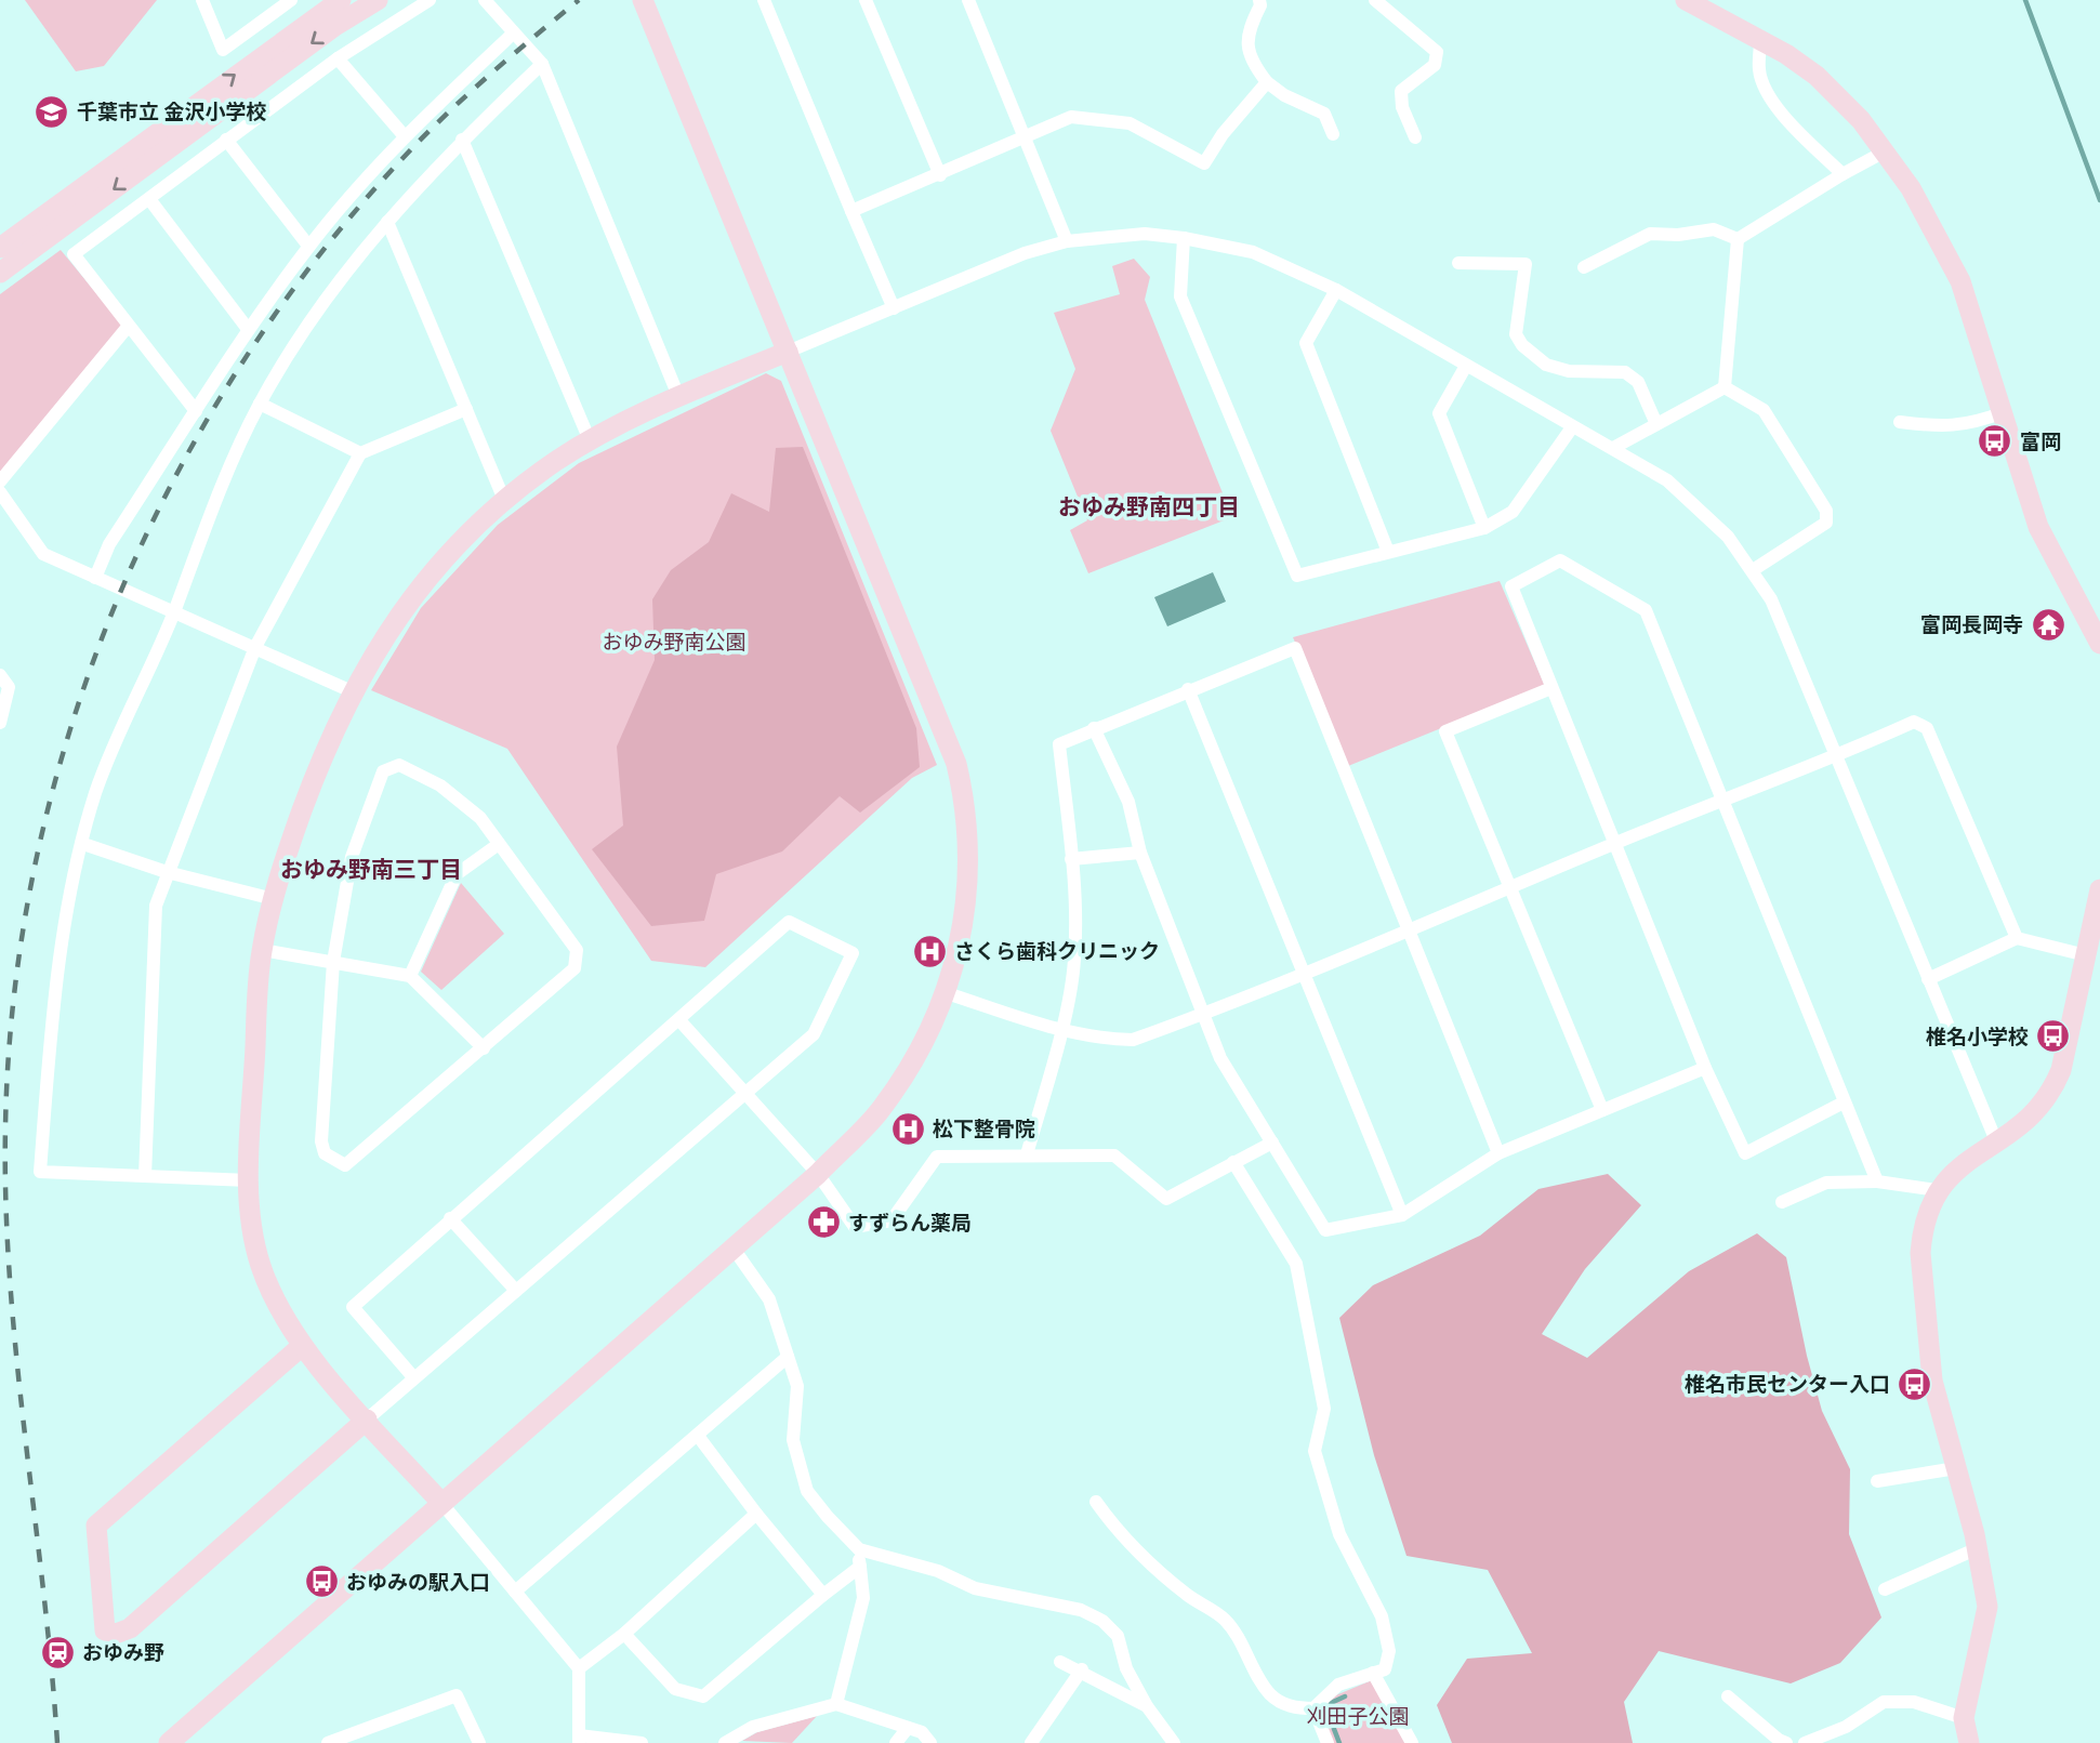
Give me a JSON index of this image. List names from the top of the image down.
{
  "districts": ["おゆみ野南四丁目", "おゆみ野南三丁目"],
  "parks": ["おゆみ野南公園", "刈田子公園"],
  "places": {
    "school or university": ["千葉市立 金沢小学校"],
    "bus stop": [
      "富岡",
      "椎名小学校",
      "椎名市民センター入口",
      "おゆみの駅入口"
    ],
    "temple": ["富岡長岡寺"],
    "hospital": ["さくら歯科クリニック", "松下整骨院"],
    "pharmacy": ["すずらん薬局"],
    "station": ["おゆみ野"]
  }
}
